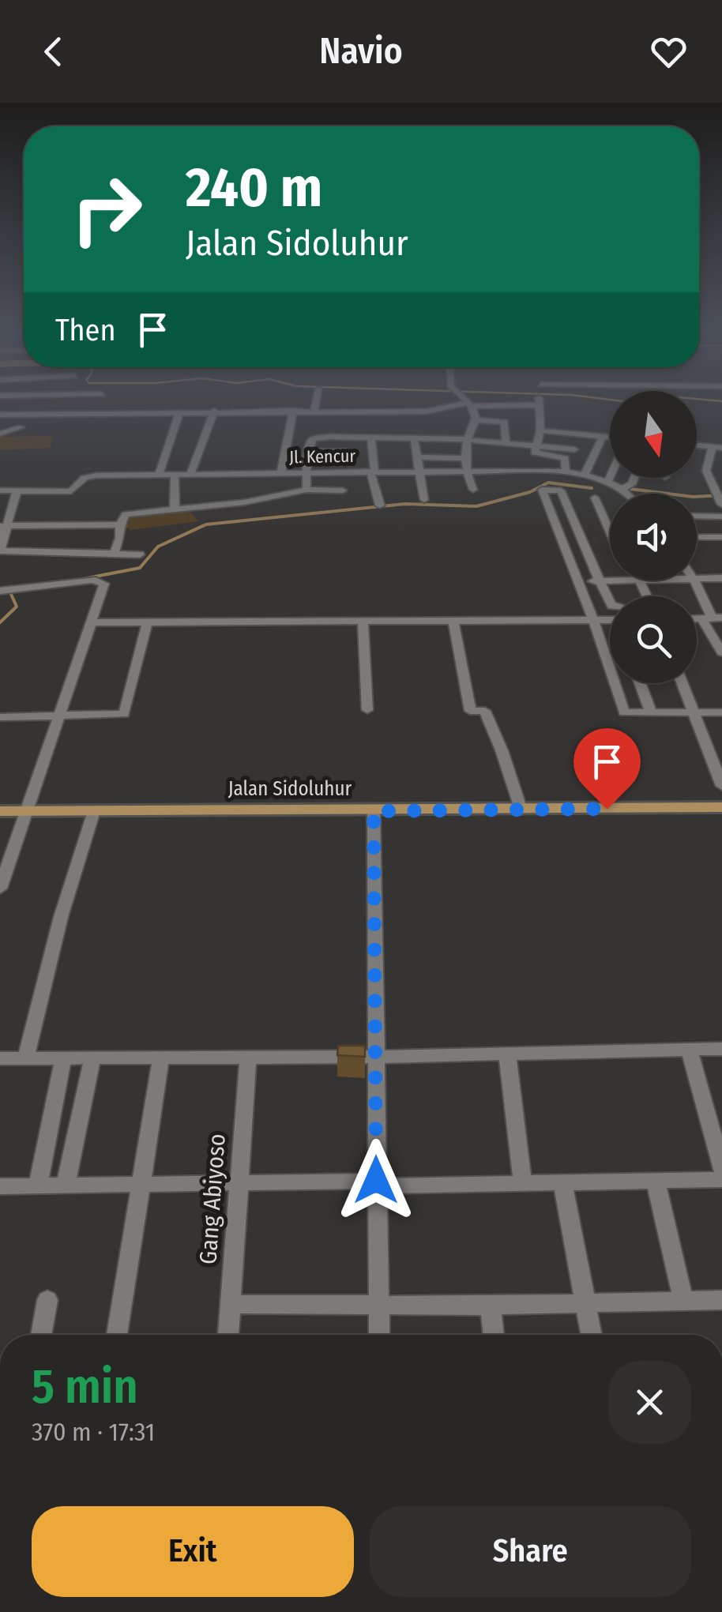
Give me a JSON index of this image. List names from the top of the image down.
{
  "streets": {
    "main road": ["Jalan Sidoluhur"],
    "street": ["Jl. Kencur", "Gang Abiyoso"]
  },
  "north": "bottom",
  "page": {
    "header": "Navio",
    "turn": ["240 m", "Jalan Sidoluhur"],
    "then": "Then",
    "heading": ["5 min", "370 m · 17:31"],
    "buttons": ["Exit", "Share"]
  }
}
